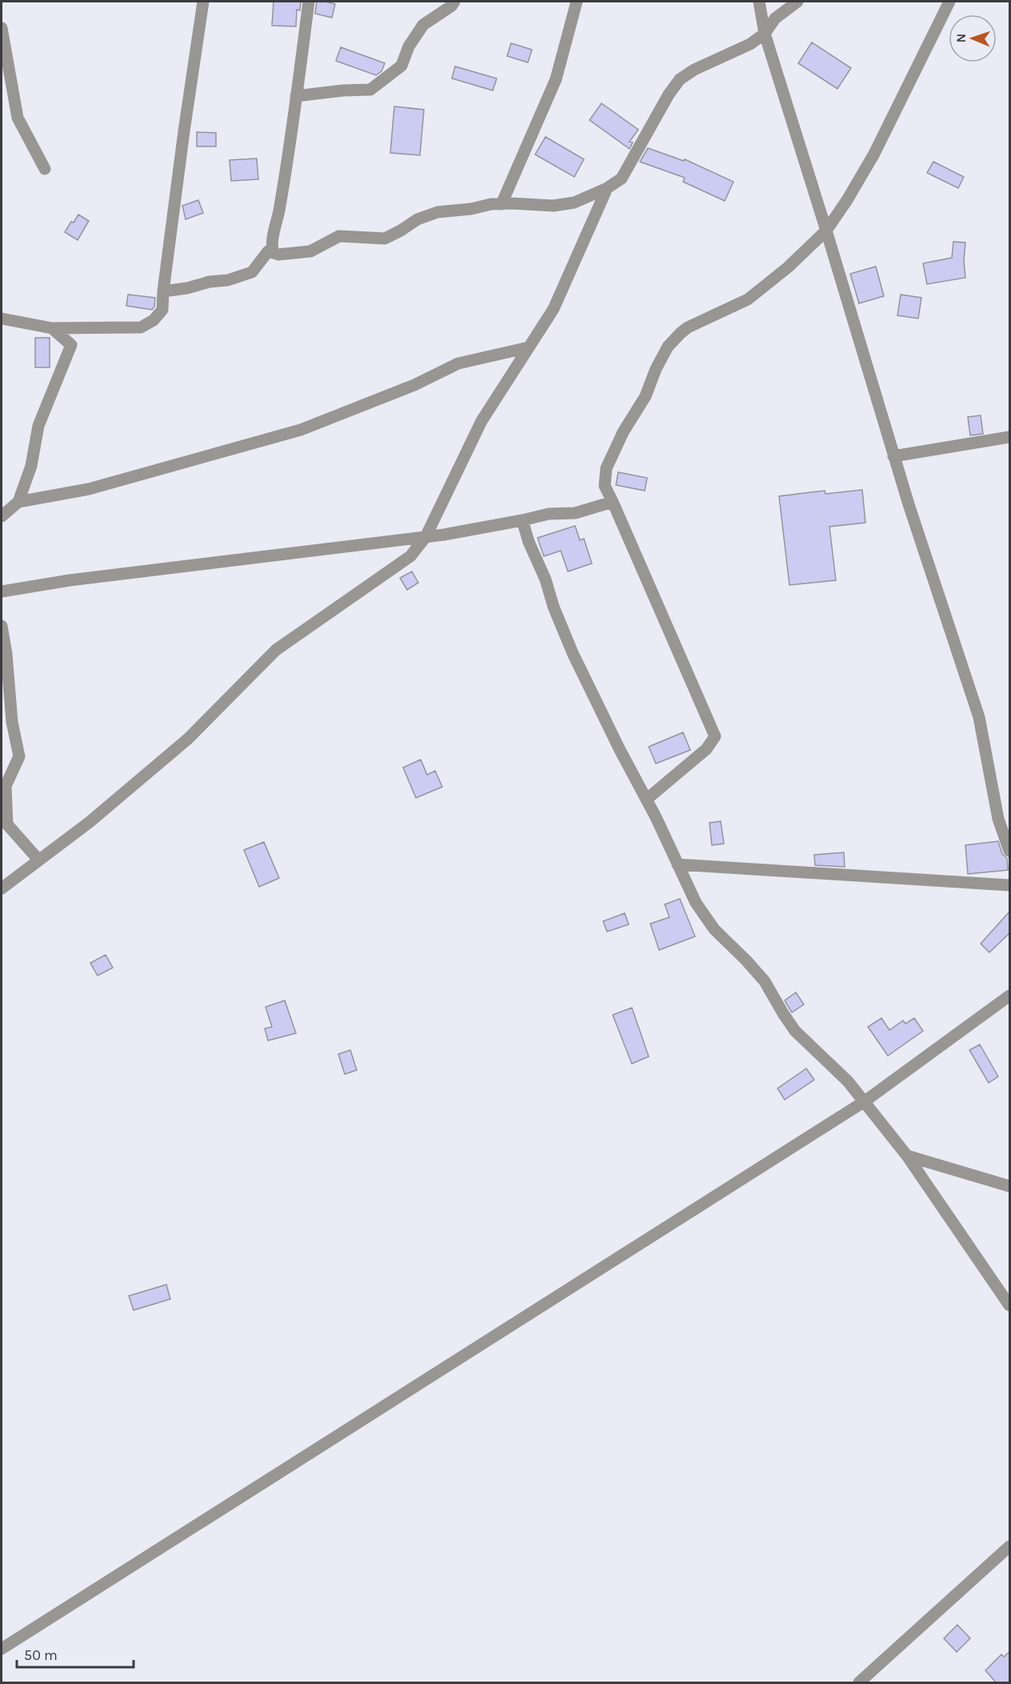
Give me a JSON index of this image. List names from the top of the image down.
{
  "scale_bar": "50 m",
  "north": "left"
}
